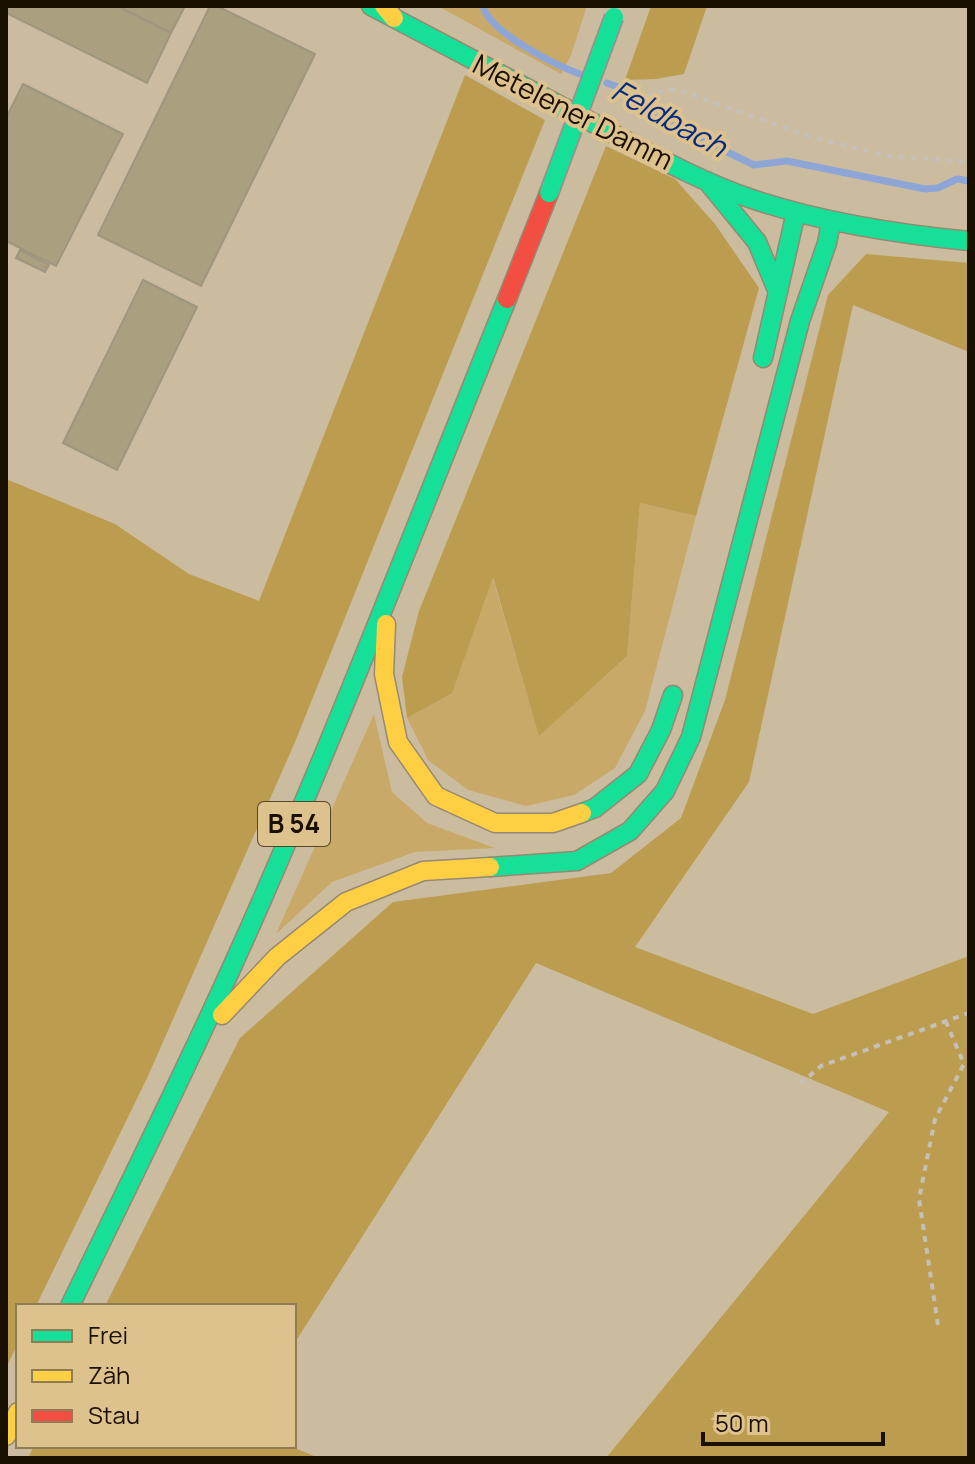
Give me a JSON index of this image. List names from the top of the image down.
{
  "streets": {
    "main road": ["Metelener Damm", "B 54"]
  },
  "water": ["Feldbach"],
  "legend": ["Frei", "Zäh", "Stau"],
  "scale_bar": "50 m"
}
